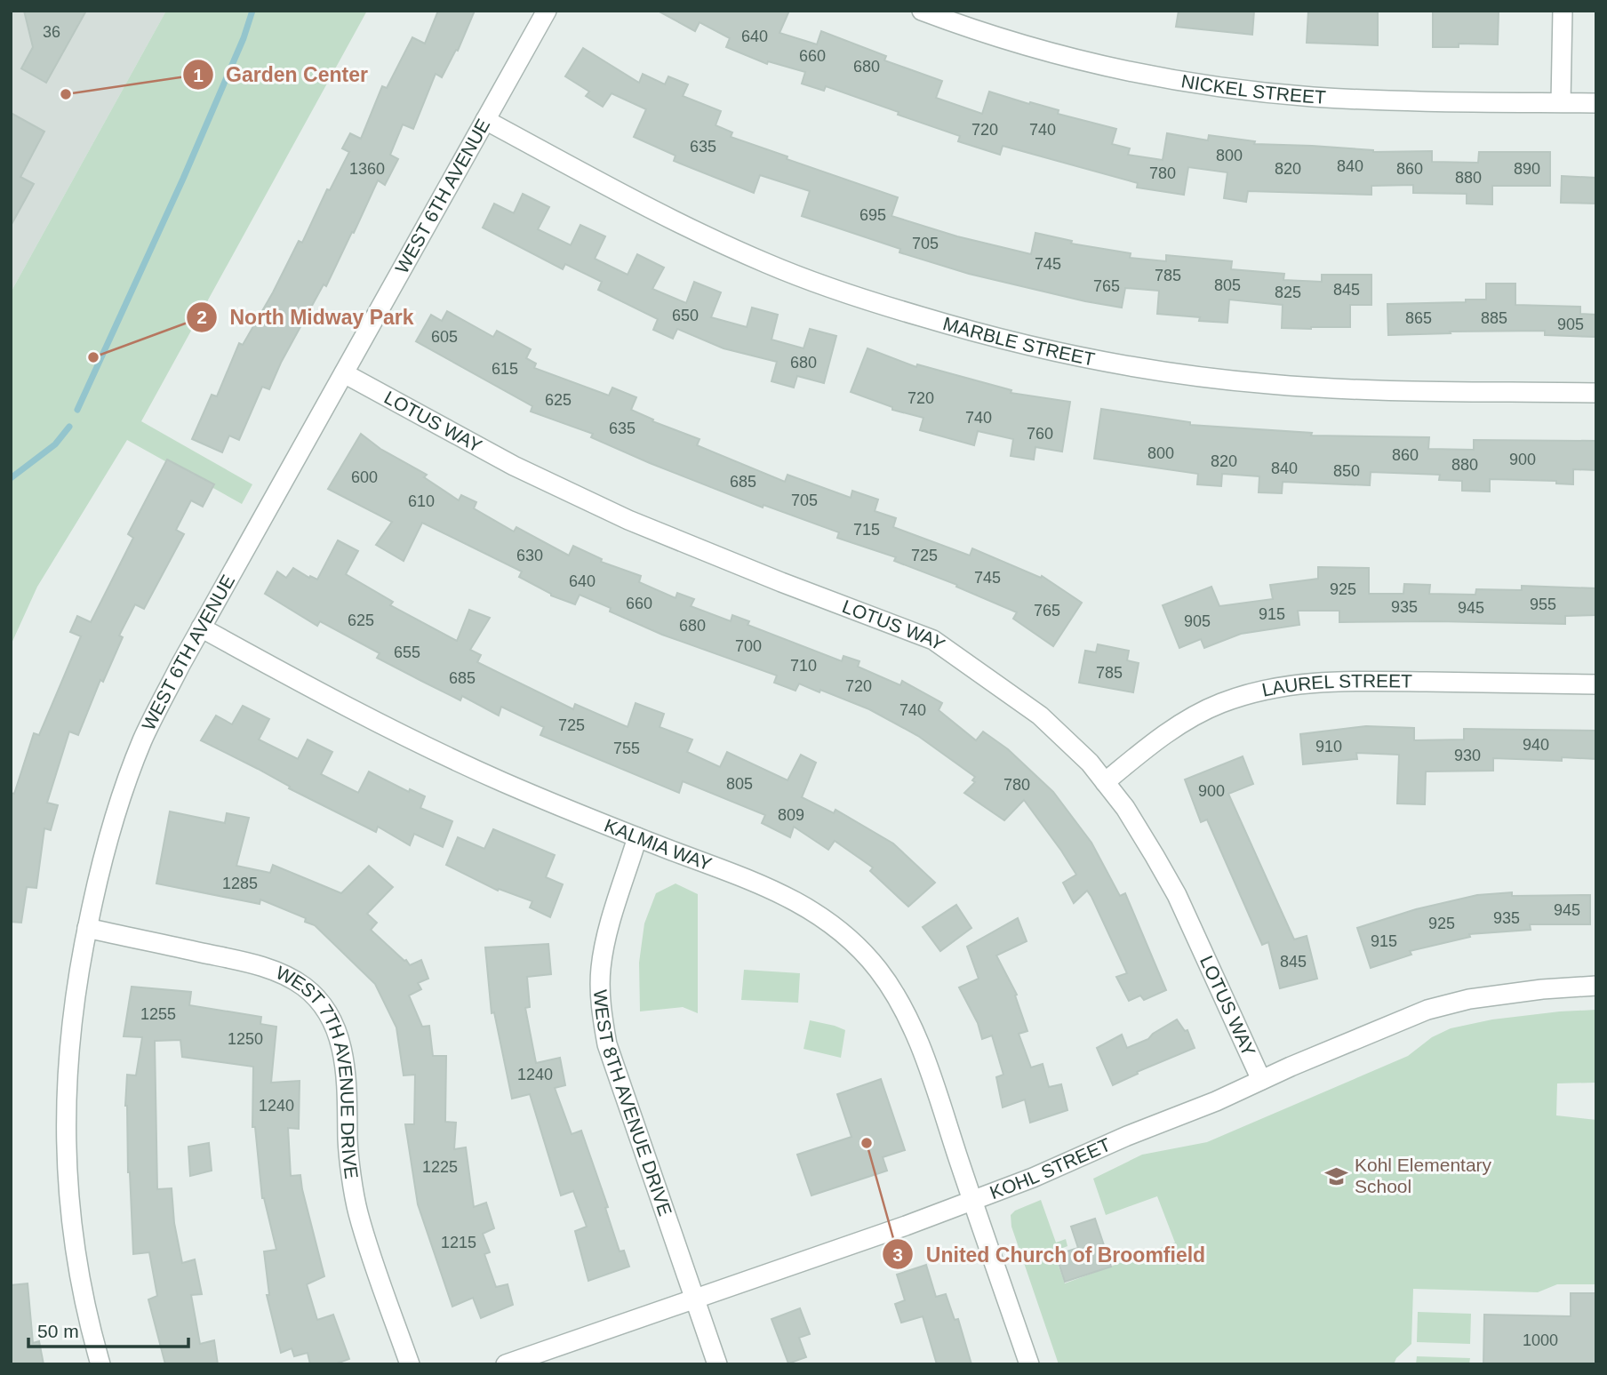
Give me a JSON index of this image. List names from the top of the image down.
{
  "streets": {
    "street": [
      "NICKEL STREET",
      "WEST 6TH AVENUE",
      "MARBLE STREET",
      "LOTUS WAY",
      "LAUREL STREET",
      "KALMIA WAY",
      "WEST 7TH AVENUE DRIVE",
      "WEST 8TH AVENUE DRIVE",
      "KOHL STREET"
    ]
  },
  "crossings": [
    ["WEST 6TH AVENUE", "MARBLE STREET"],
    ["WEST 6TH AVENUE", "LOTUS WAY"],
    ["WEST 6TH AVENUE", "KALMIA WAY"],
    ["WEST 6TH AVENUE", "WEST 7TH AVENUE DRIVE"],
    ["LOTUS WAY", "LAUREL STREET"],
    ["LOTUS WAY", "KOHL STREET"],
    ["KALMIA WAY", "WEST 8TH AVENUE DRIVE"],
    ["KALMIA WAY", "KOHL STREET"],
    ["WEST 8TH AVENUE DRIVE", "KOHL STREET"]
  ],
  "places": {
    "other": ["Garden Center", "North Midway Park", "United Church of Broomfield"],
    "school or university": ["Kohl Elementary School"]
  },
  "house_numbers": [
    "36",
    "640",
    "660",
    "680",
    "720",
    "740",
    "635",
    "800",
    "840",
    "1360",
    "820",
    "860",
    "890",
    "780",
    "880",
    "695",
    "705",
    "745",
    "785",
    "805",
    "765",
    "845",
    "825",
    "650",
    "865",
    "885",
    "905",
    "605",
    "680",
    "615",
    "720",
    "625",
    "740",
    "635",
    "760",
    "800",
    "860",
    "900",
    "820",
    "880",
    "840",
    "850",
    "600",
    "685",
    "705",
    "610",
    "715",
    "630",
    "725",
    "745",
    "640",
    "925",
    "660",
    "955",
    "935",
    "945",
    "765",
    "915",
    "625",
    "905",
    "680",
    "700",
    "655",
    "710",
    "785",
    "685",
    "720",
    "740",
    "725",
    "940",
    "910",
    "755",
    "930",
    "805",
    "780",
    "900",
    "809",
    "1285",
    "945",
    "935",
    "925",
    "915",
    "845",
    "1255",
    "1250",
    "1240",
    "1240",
    "1225",
    "1215",
    "1000"
  ],
  "scale_bar": "50 m"
}
